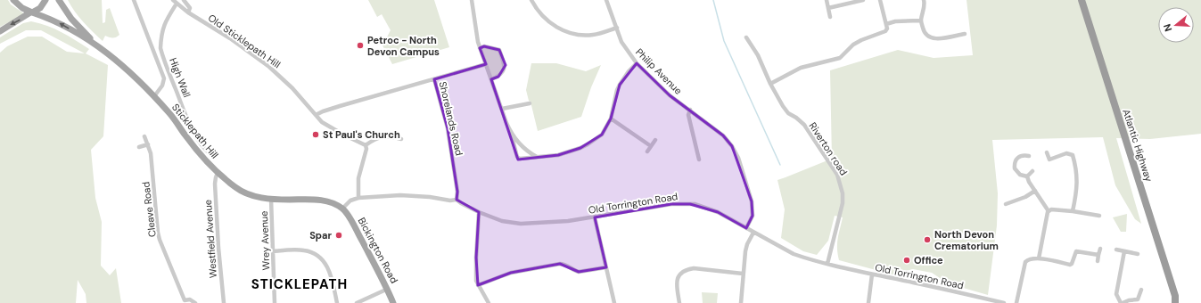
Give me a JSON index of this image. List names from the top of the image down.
{
  "streets": {
    "highway": ["Atlantic Highway"],
    "main road": ["Sticklepath Hill", "Bickington Road"],
    "street": [
      "Old Sticklepath Hill",
      "Philip Avenue",
      "High Wall",
      "Shorelands Road",
      "Riverton road",
      "Old Torrington Road",
      "Cleave Road",
      "Westfield Avenue",
      "Wrey Avenue"
    ]
  },
  "crossings": [
    ["Old Sticklepath Hill", "High Wall"],
    ["Old Sticklepath Hill", "Shorelands Road"],
    ["Philip Avenue", "Old Torrington Road"],
    ["Shorelands Road", "Old Torrington Road"],
    ["Sticklepath Hill", "Westfield Avenue"],
    ["Sticklepath Hill", "Wrey Avenue"],
    ["Sticklepath Hill", "Bickington Road"],
    ["Riverton road", "Old Torrington Road"]
  ],
  "districts": ["STICKLEPATH"],
  "places": [
    "Petroc - North Devon Campus",
    "St Paul's Church",
    "Spar",
    "North Devon Crematorium",
    "Office"
  ],
  "north": "left"
}
